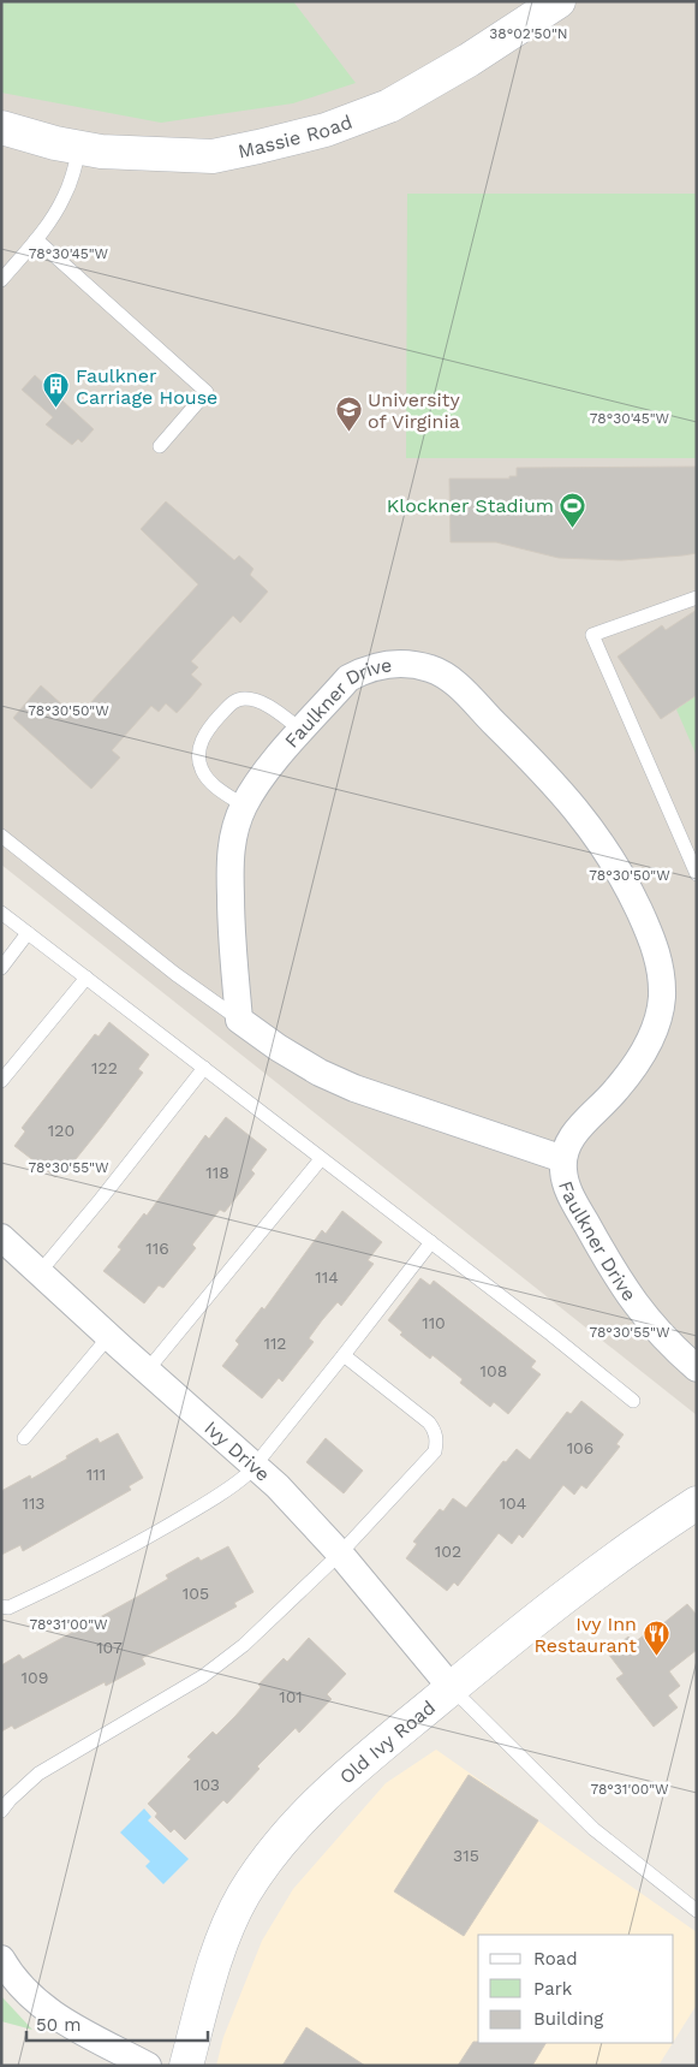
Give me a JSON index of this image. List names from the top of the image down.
{
  "streets": {
    "street": [
      "Massie Road",
      "Faulkner Drive",
      "Ivy Drive",
      "Old Ivy Road"
    ]
  },
  "crossings": [
    ["Ivy Drive", "Old Ivy Road"]
  ],
  "places": {
    "building": ["Faulkner Carriage House"],
    "school or university": ["University of Virginia"],
    "sports": ["Klockner Stadium"],
    "restaurant": ["Ivy Inn Restaurant"]
  },
  "house_numbers": [
    "122",
    "120",
    "118",
    "116",
    "114",
    "110",
    "112",
    "108",
    "106",
    "111",
    "113",
    "104",
    "102",
    "105",
    "107",
    "109",
    "101",
    "103",
    "315"
  ],
  "legend": ["Road", "Park", "Building"],
  "scale_bar": "50 m",
  "coordinates": [
    "38°02'50\"N",
    "78°30'45\"W",
    "78°30'50\"W",
    "78°30'55\"W",
    "78°31'00\"W"
  ]
}
